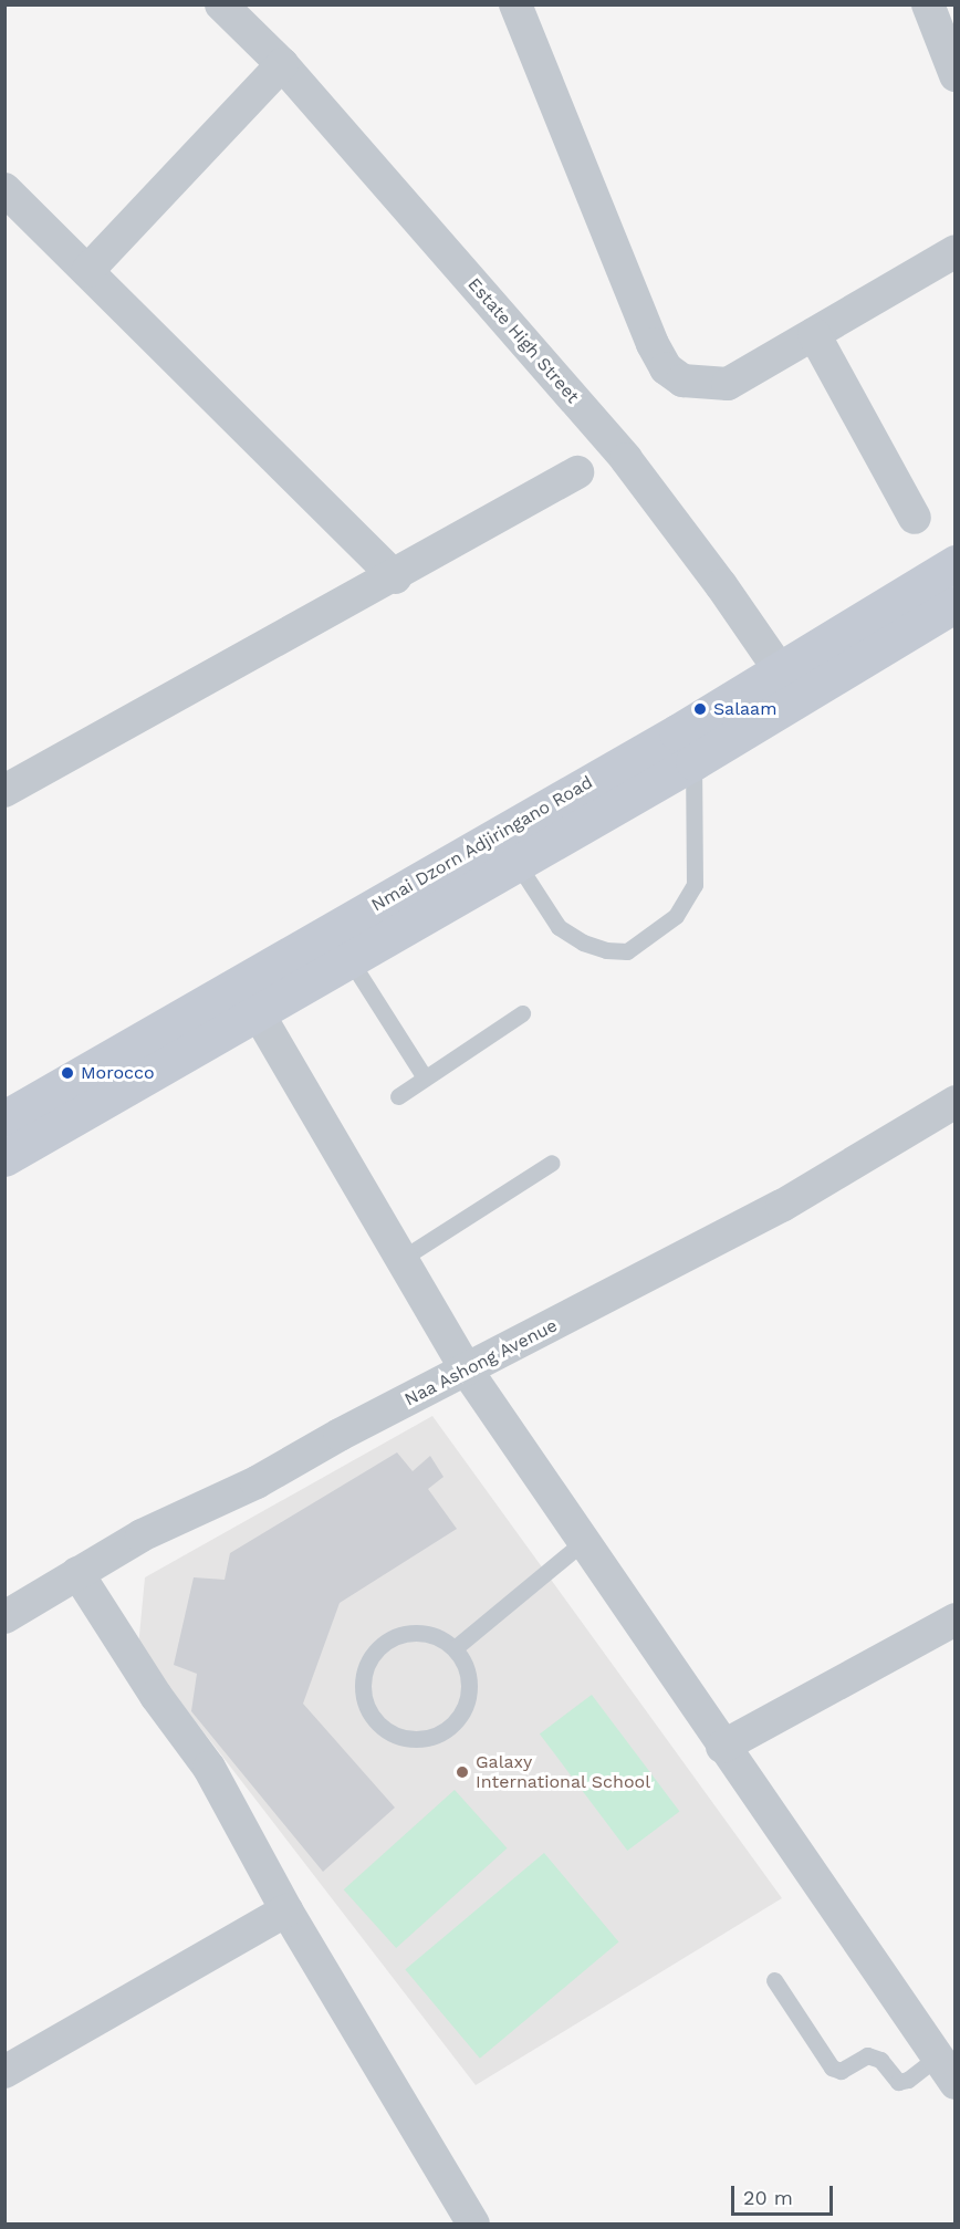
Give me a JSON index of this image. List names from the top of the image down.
{
  "streets": {
    "main road": ["Nmai Dzorn Adjiringano Road"],
    "street": ["Estate High Street", "Naa Ashong Avenue"]
  },
  "crossings": [
    ["Estate High Street", "Nmai Dzorn Adjiringano Road"]
  ],
  "places": ["Salaam", "Morocco", "Galaxy International School"],
  "scale_bar": "20 m"
}
